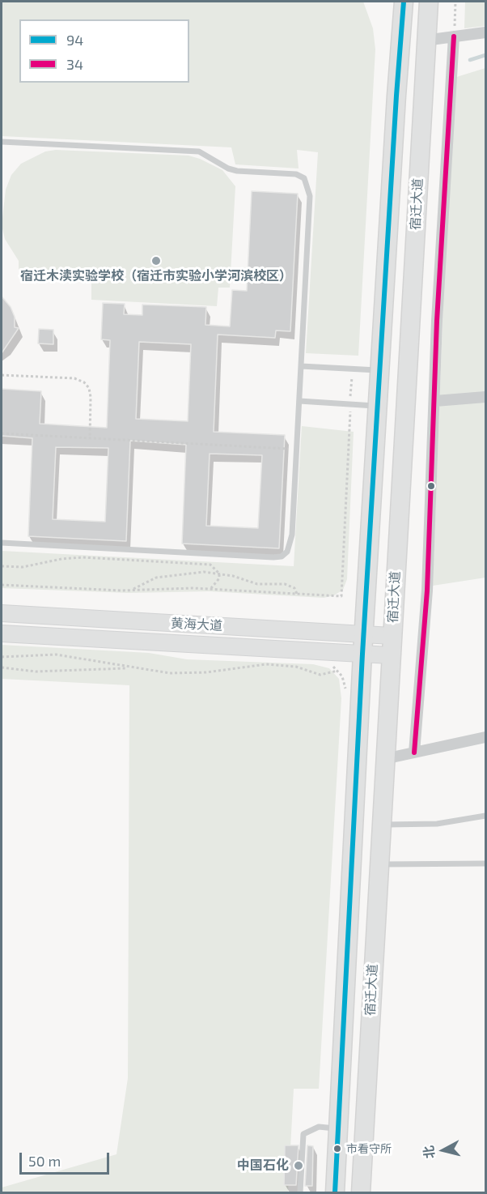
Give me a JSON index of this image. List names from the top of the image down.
{
  "streets": {
    "main road": ["宿迁大道", "黄海大道"]
  },
  "crossings": [
    ["宿迁大道", "黄海大道"]
  ],
  "places": ["宿迁木渎实验学校（宿迁市实验小学河滨校区）", "市看守所", "中国石化"],
  "lines": ["transit line 94", "transit line 34"],
  "legend": ["94", "34"],
  "scale_bar": "50 m",
  "north": "left"
}
